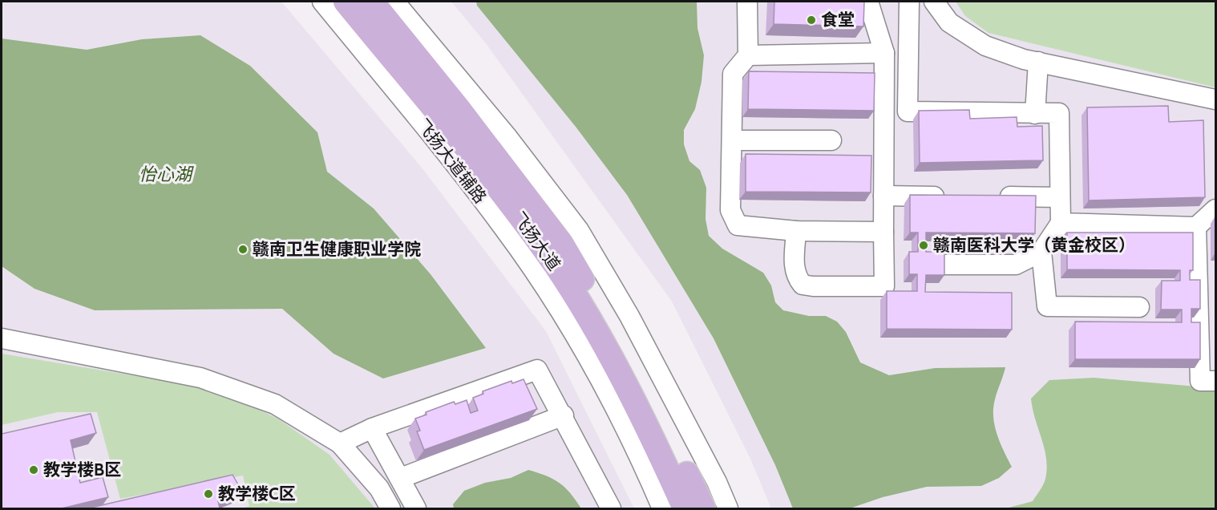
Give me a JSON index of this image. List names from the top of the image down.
{
  "streets": {
    "main road": ["飞扬大道"],
    "street": ["飞扬大道辅路"]
  },
  "water": ["怡心湖"],
  "places": [
    "食堂",
    "赣南医科大学（黄金校区）",
    "赣南卫生健康职业学院",
    "教学楼B区",
    "教学楼C区"
  ]
}
